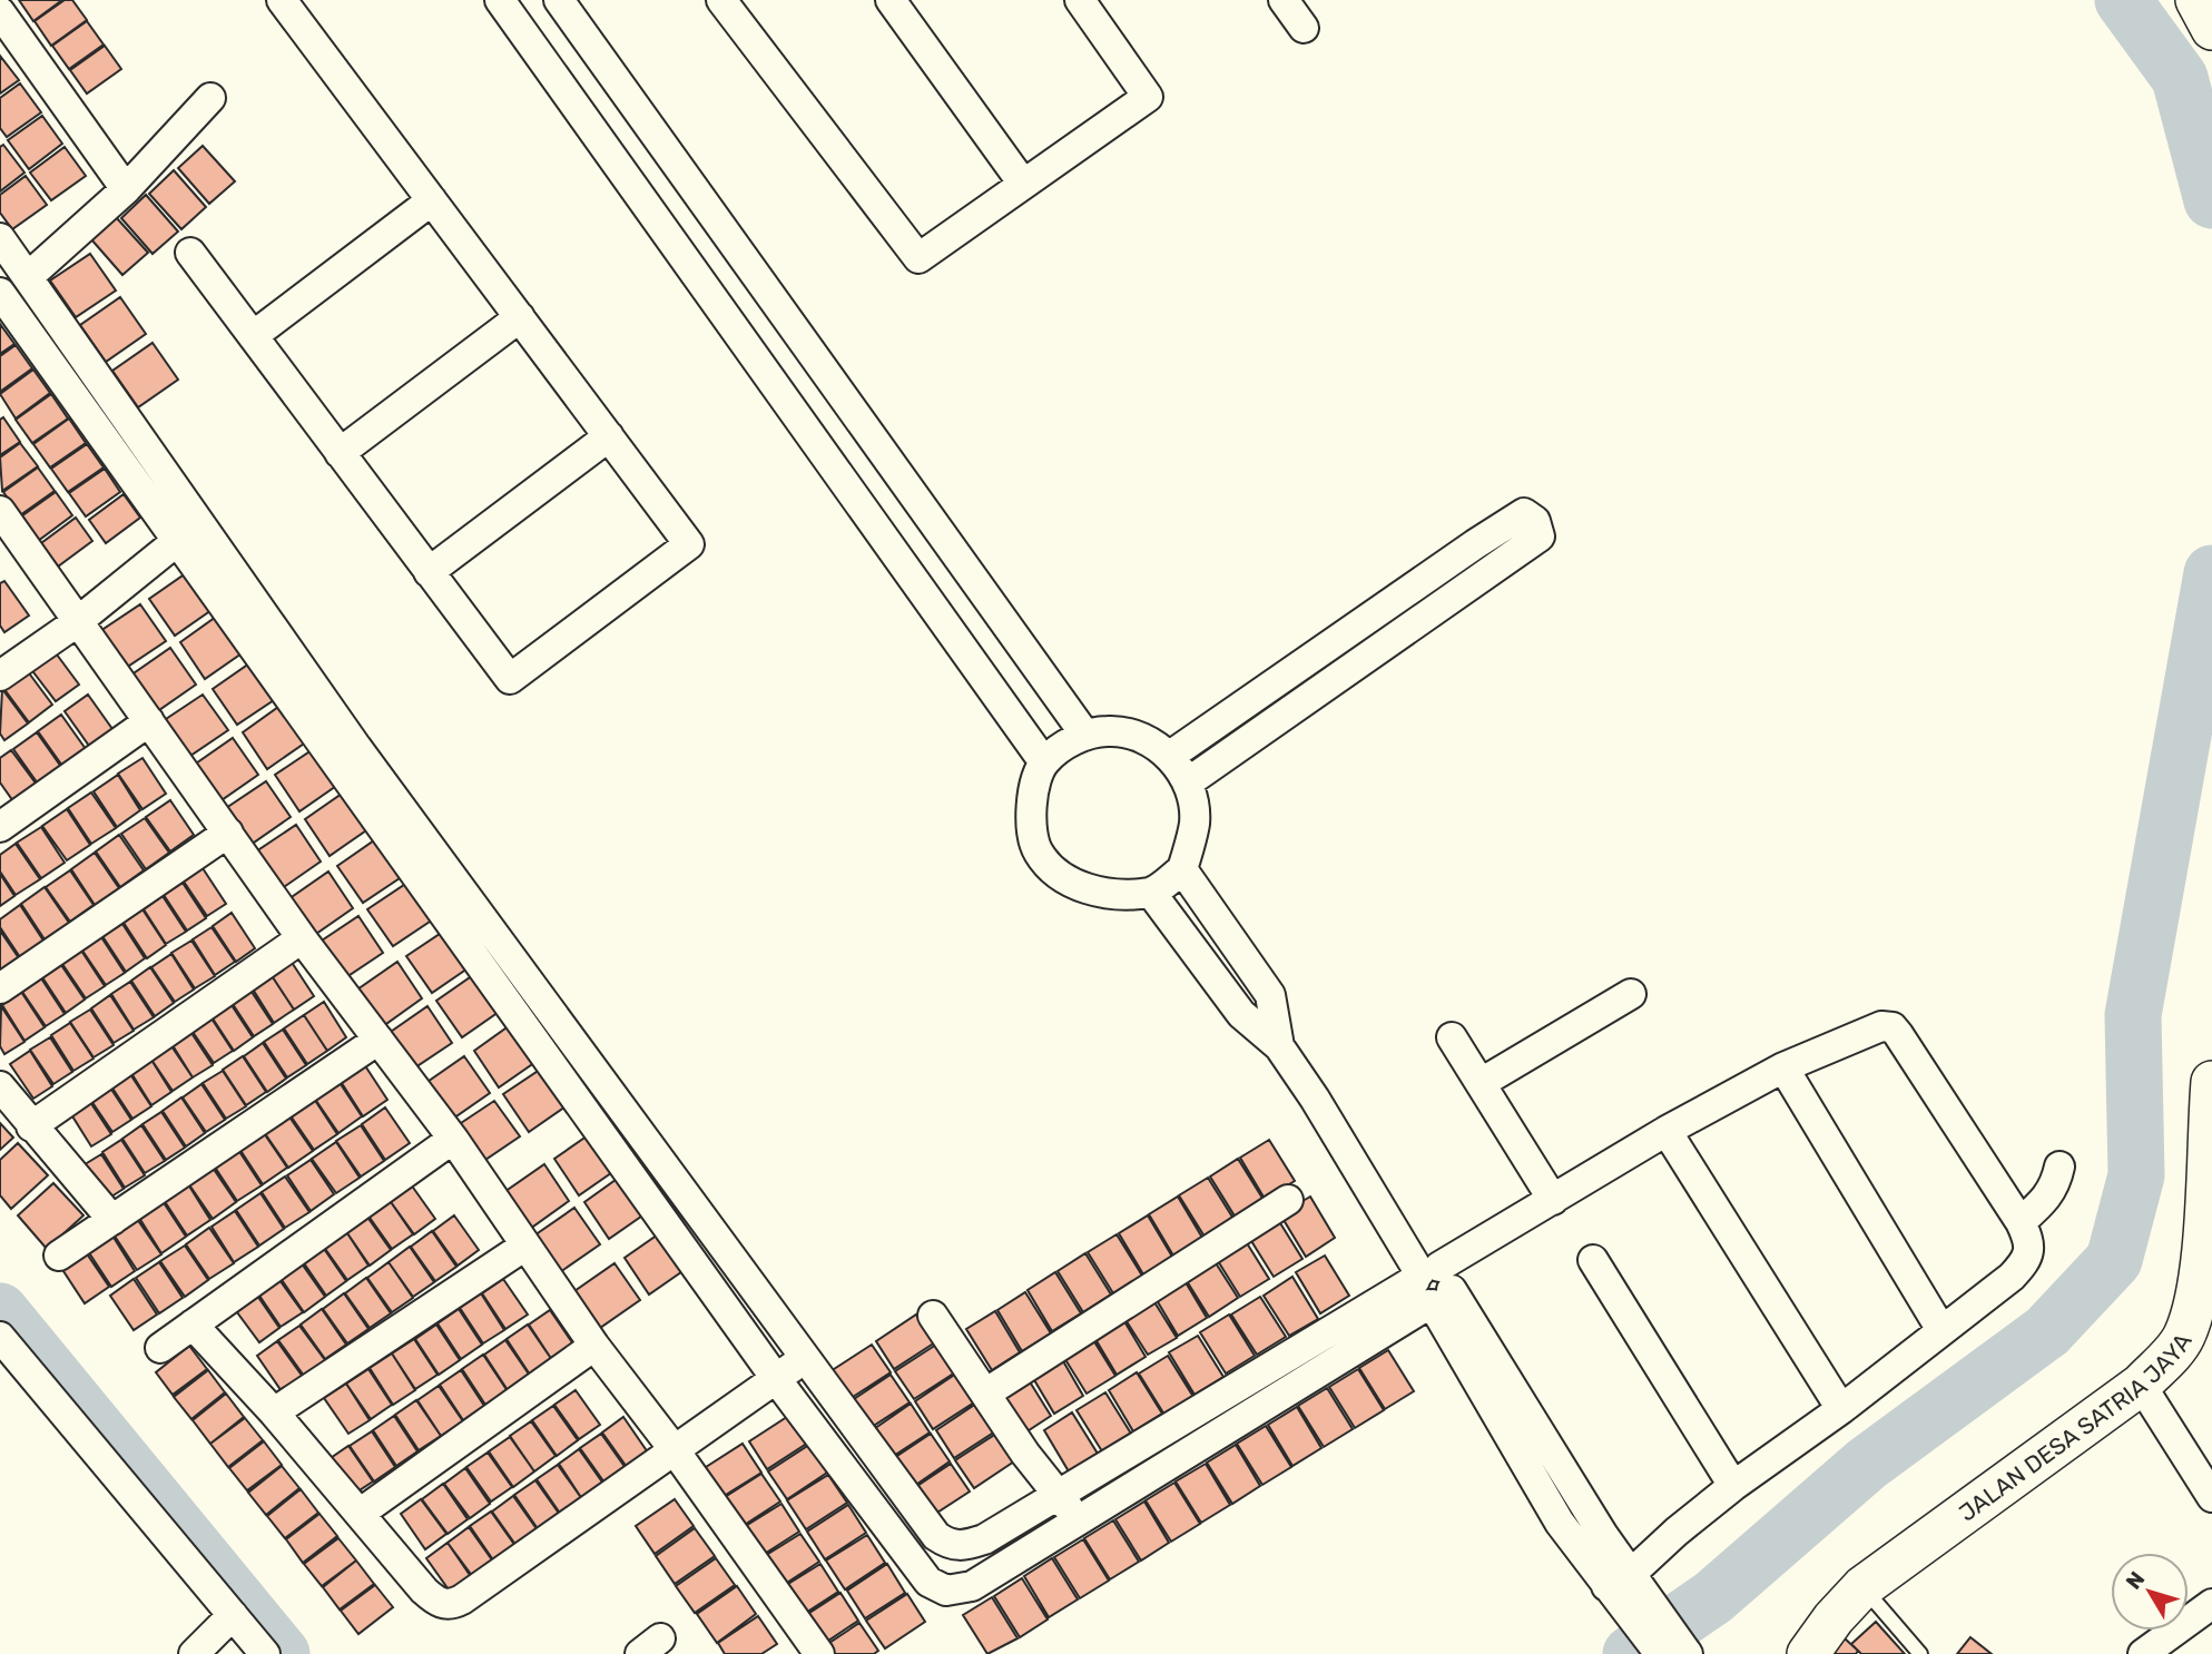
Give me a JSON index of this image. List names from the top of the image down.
{
  "streets": {
    "street": ["JALAN DESA SATRIA JAYA"]
  },
  "north": "top left"
}
